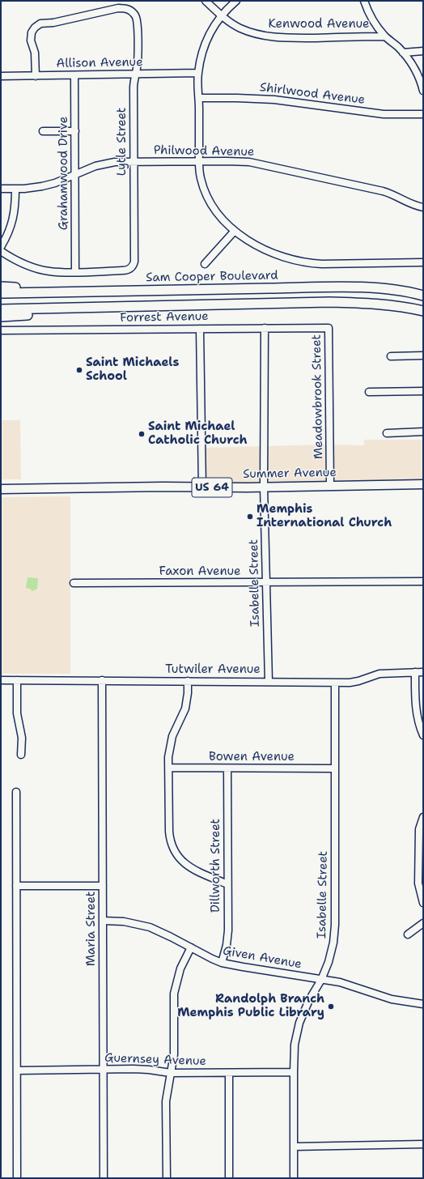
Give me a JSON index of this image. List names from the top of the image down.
{
  "streets": {
    "highway": ["Sam Cooper Boulevard"],
    "main road": ["Summer Avenue", "US 64"],
    "street": [
      "Kenwood Avenue",
      "Allison Avenue",
      "Shirlwood Avenue",
      "Lytle Street",
      "Philwood Avenue",
      "Grahamwood Drive",
      "Forrest Avenue",
      "Meadowbrook Street",
      "Faxon Avenue",
      "Isabelle Street",
      "Tutwiler Avenue",
      "Bowen Avenue",
      "Dillworth Street",
      "Maria Street",
      "Given Avenue",
      "Guernsey Avenue"
    ]
  },
  "crossings": [
    ["Allison Avenue", "Lytle Street"],
    ["Allison Avenue", "Grahamwood Drive"],
    ["Lytle Street", "Philwood Avenue"],
    ["Lytle Street", "Grahamwood Drive"],
    ["Philwood Avenue", "Grahamwood Drive"],
    ["Forrest Avenue", "Meadowbrook Street"],
    ["Forrest Avenue", "Isabelle Street"],
    ["Meadowbrook Street", "Summer Avenue"],
    ["Summer Avenue", "Isabelle Street"],
    ["Faxon Avenue", "Isabelle Street"],
    ["Isabelle Street", "Tutwiler Avenue"],
    ["Isabelle Street", "Bowen Avenue"],
    ["Isabelle Street", "Given Avenue"],
    ["Isabelle Street", "Guernsey Avenue"],
    ["Tutwiler Avenue", "Maria Street"],
    ["Bowen Avenue", "Dillworth Street"],
    ["Dillworth Street", "Given Avenue"],
    ["Maria Street", "Given Avenue"],
    ["Maria Street", "Guernsey Avenue"]
  ],
  "places": [
    "Saint Michaels School",
    "Saint Michael Catholic Church",
    "Memphis International Church",
    "Randolph Branch Memphis Public Library"
  ]
}
